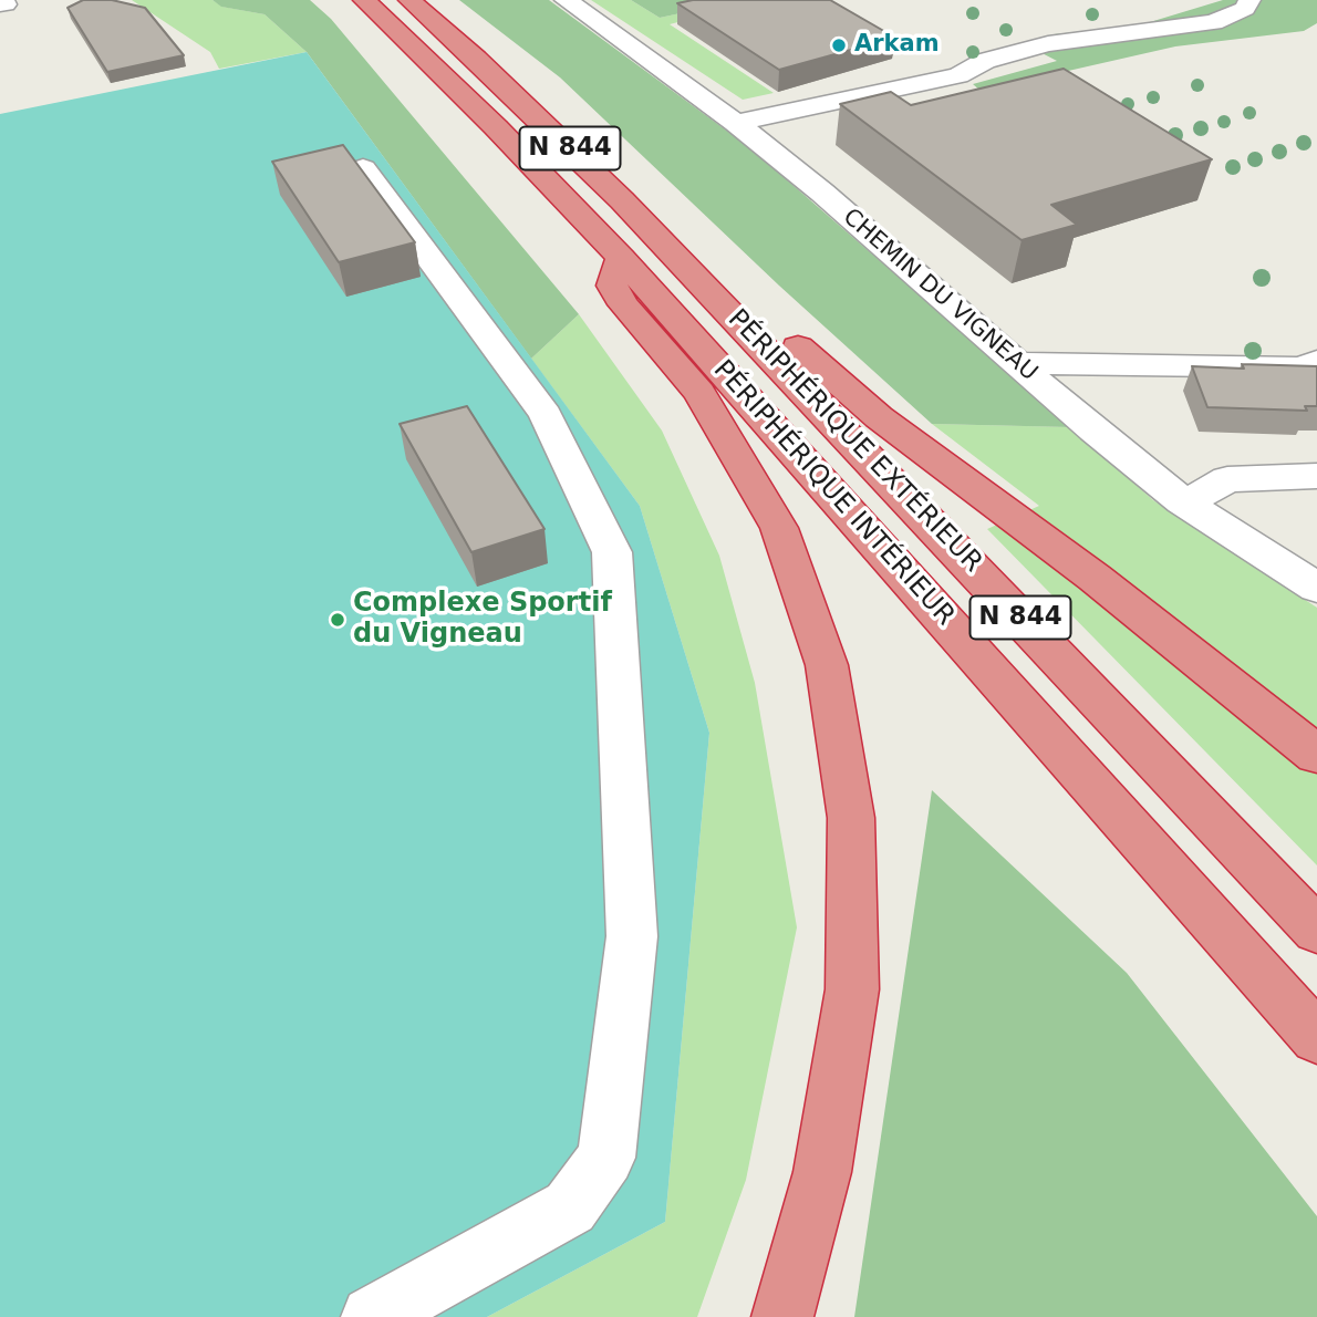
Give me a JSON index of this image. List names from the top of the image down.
{
  "streets": {
    "highway": ["N 844", "PÉRIPHÉRIQUE EXTÉRIEUR", "PÉRIPHÉRIQUE INTÉRIEUR"],
    "street": ["CHEMIN DU VIGNEAU"]
  },
  "places": ["Arkam", "Complexe Sportif du Vigneau"]
}
